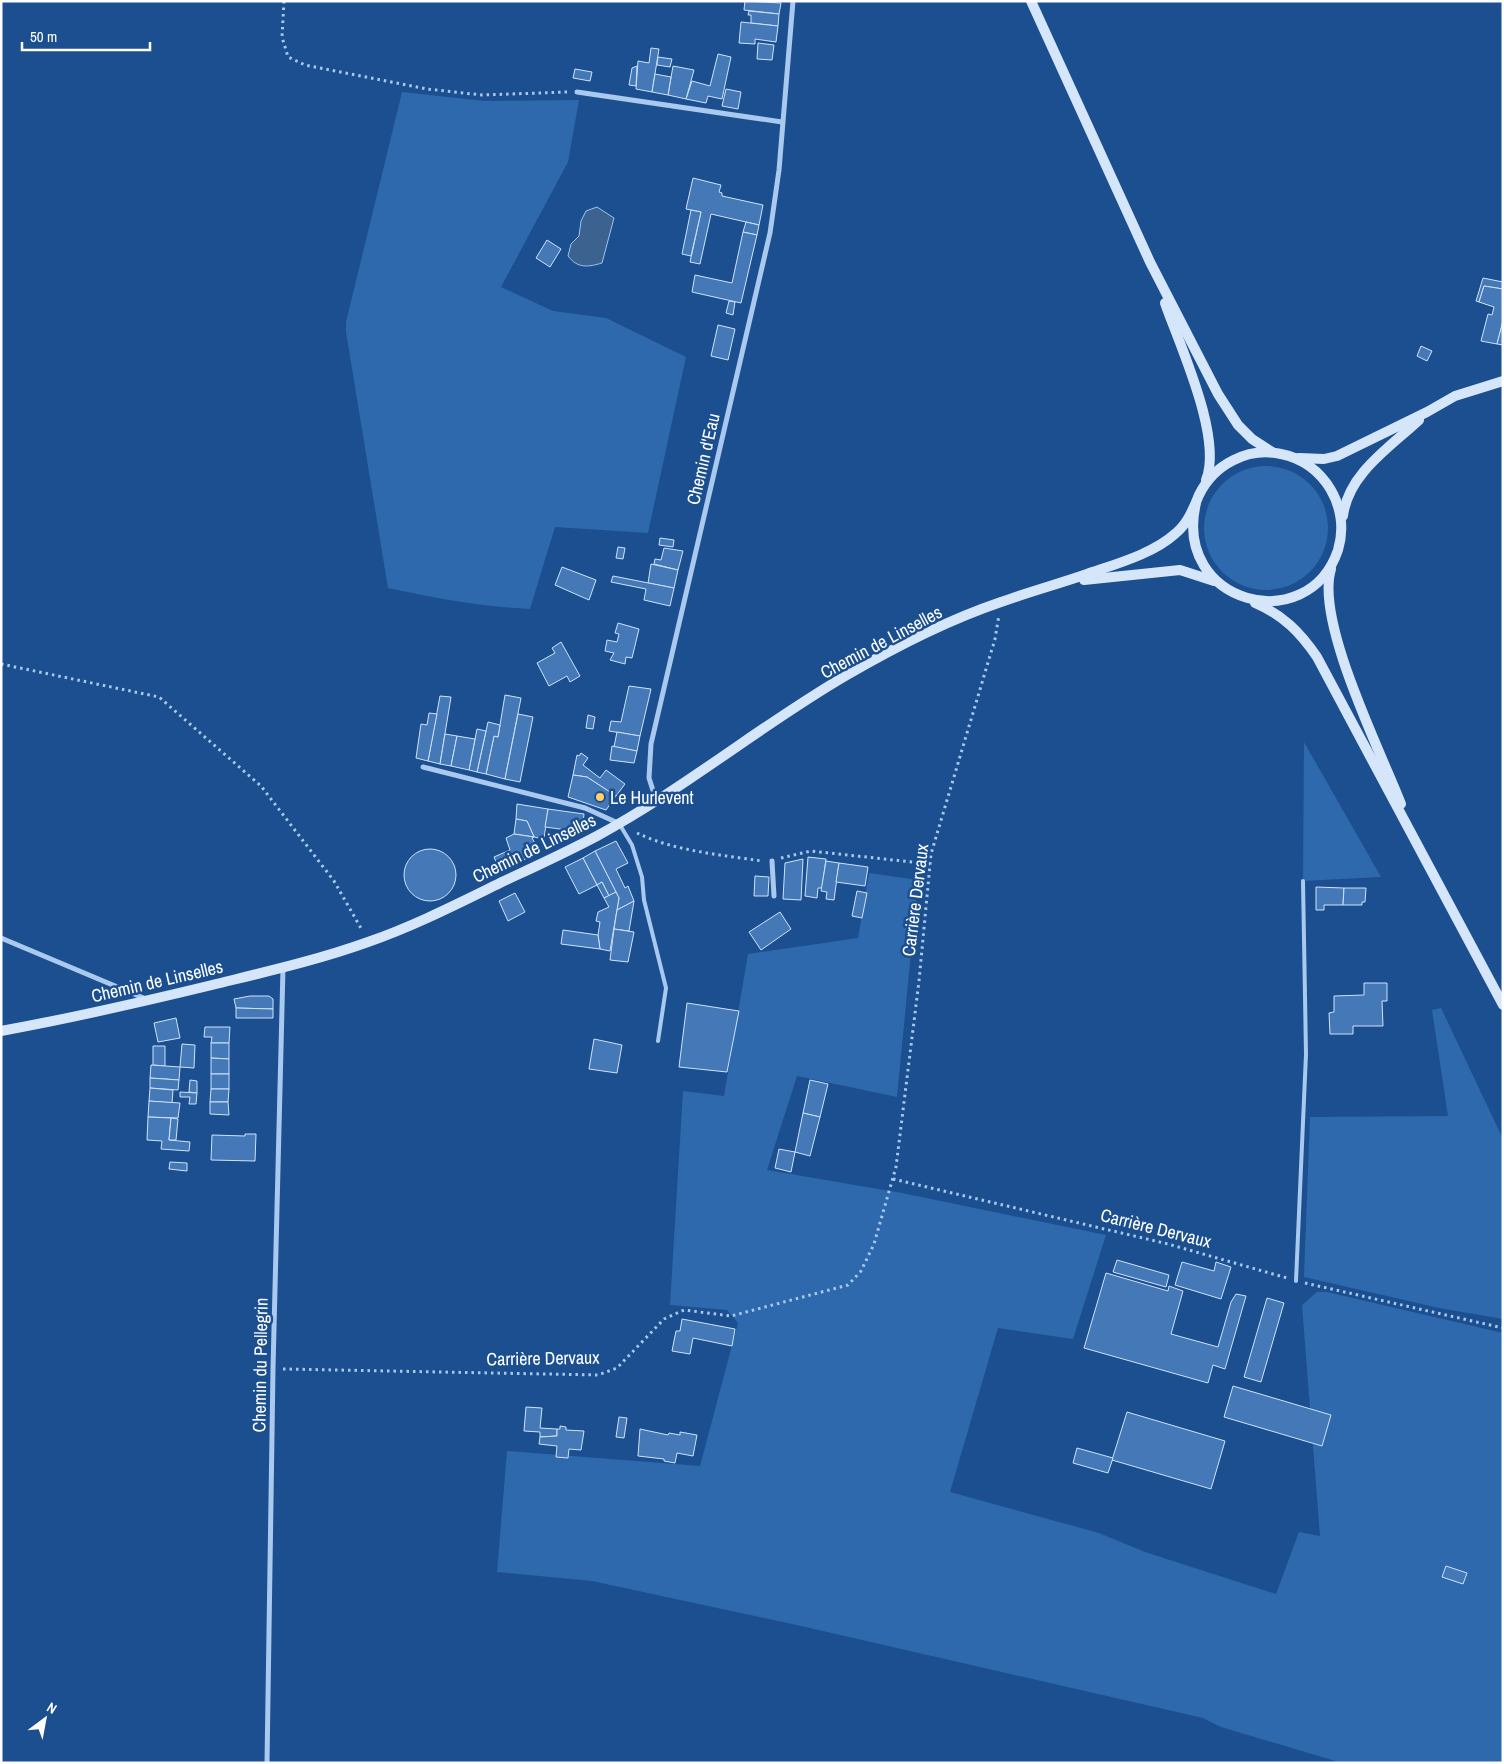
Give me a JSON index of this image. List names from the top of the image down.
{
  "streets": {
    "main road": ["Chemin de Linselles"],
    "street": ["Chemin d'Eau", "Chemin du Pellegrin"],
    "path": ["Carrière Dervaux"]
  },
  "crossings": [
    ["Chemin d'Eau", "Chemin de Linselles"],
    ["Chemin de Linselles", "Carrière Dervaux"],
    ["Chemin de Linselles", "Chemin du Pellegrin"],
    ["Carrière Dervaux", "Chemin du Pellegrin"]
  ],
  "places": ["Le Hurlevent"],
  "scale_bar": "50 m",
  "north": "top right"
}
